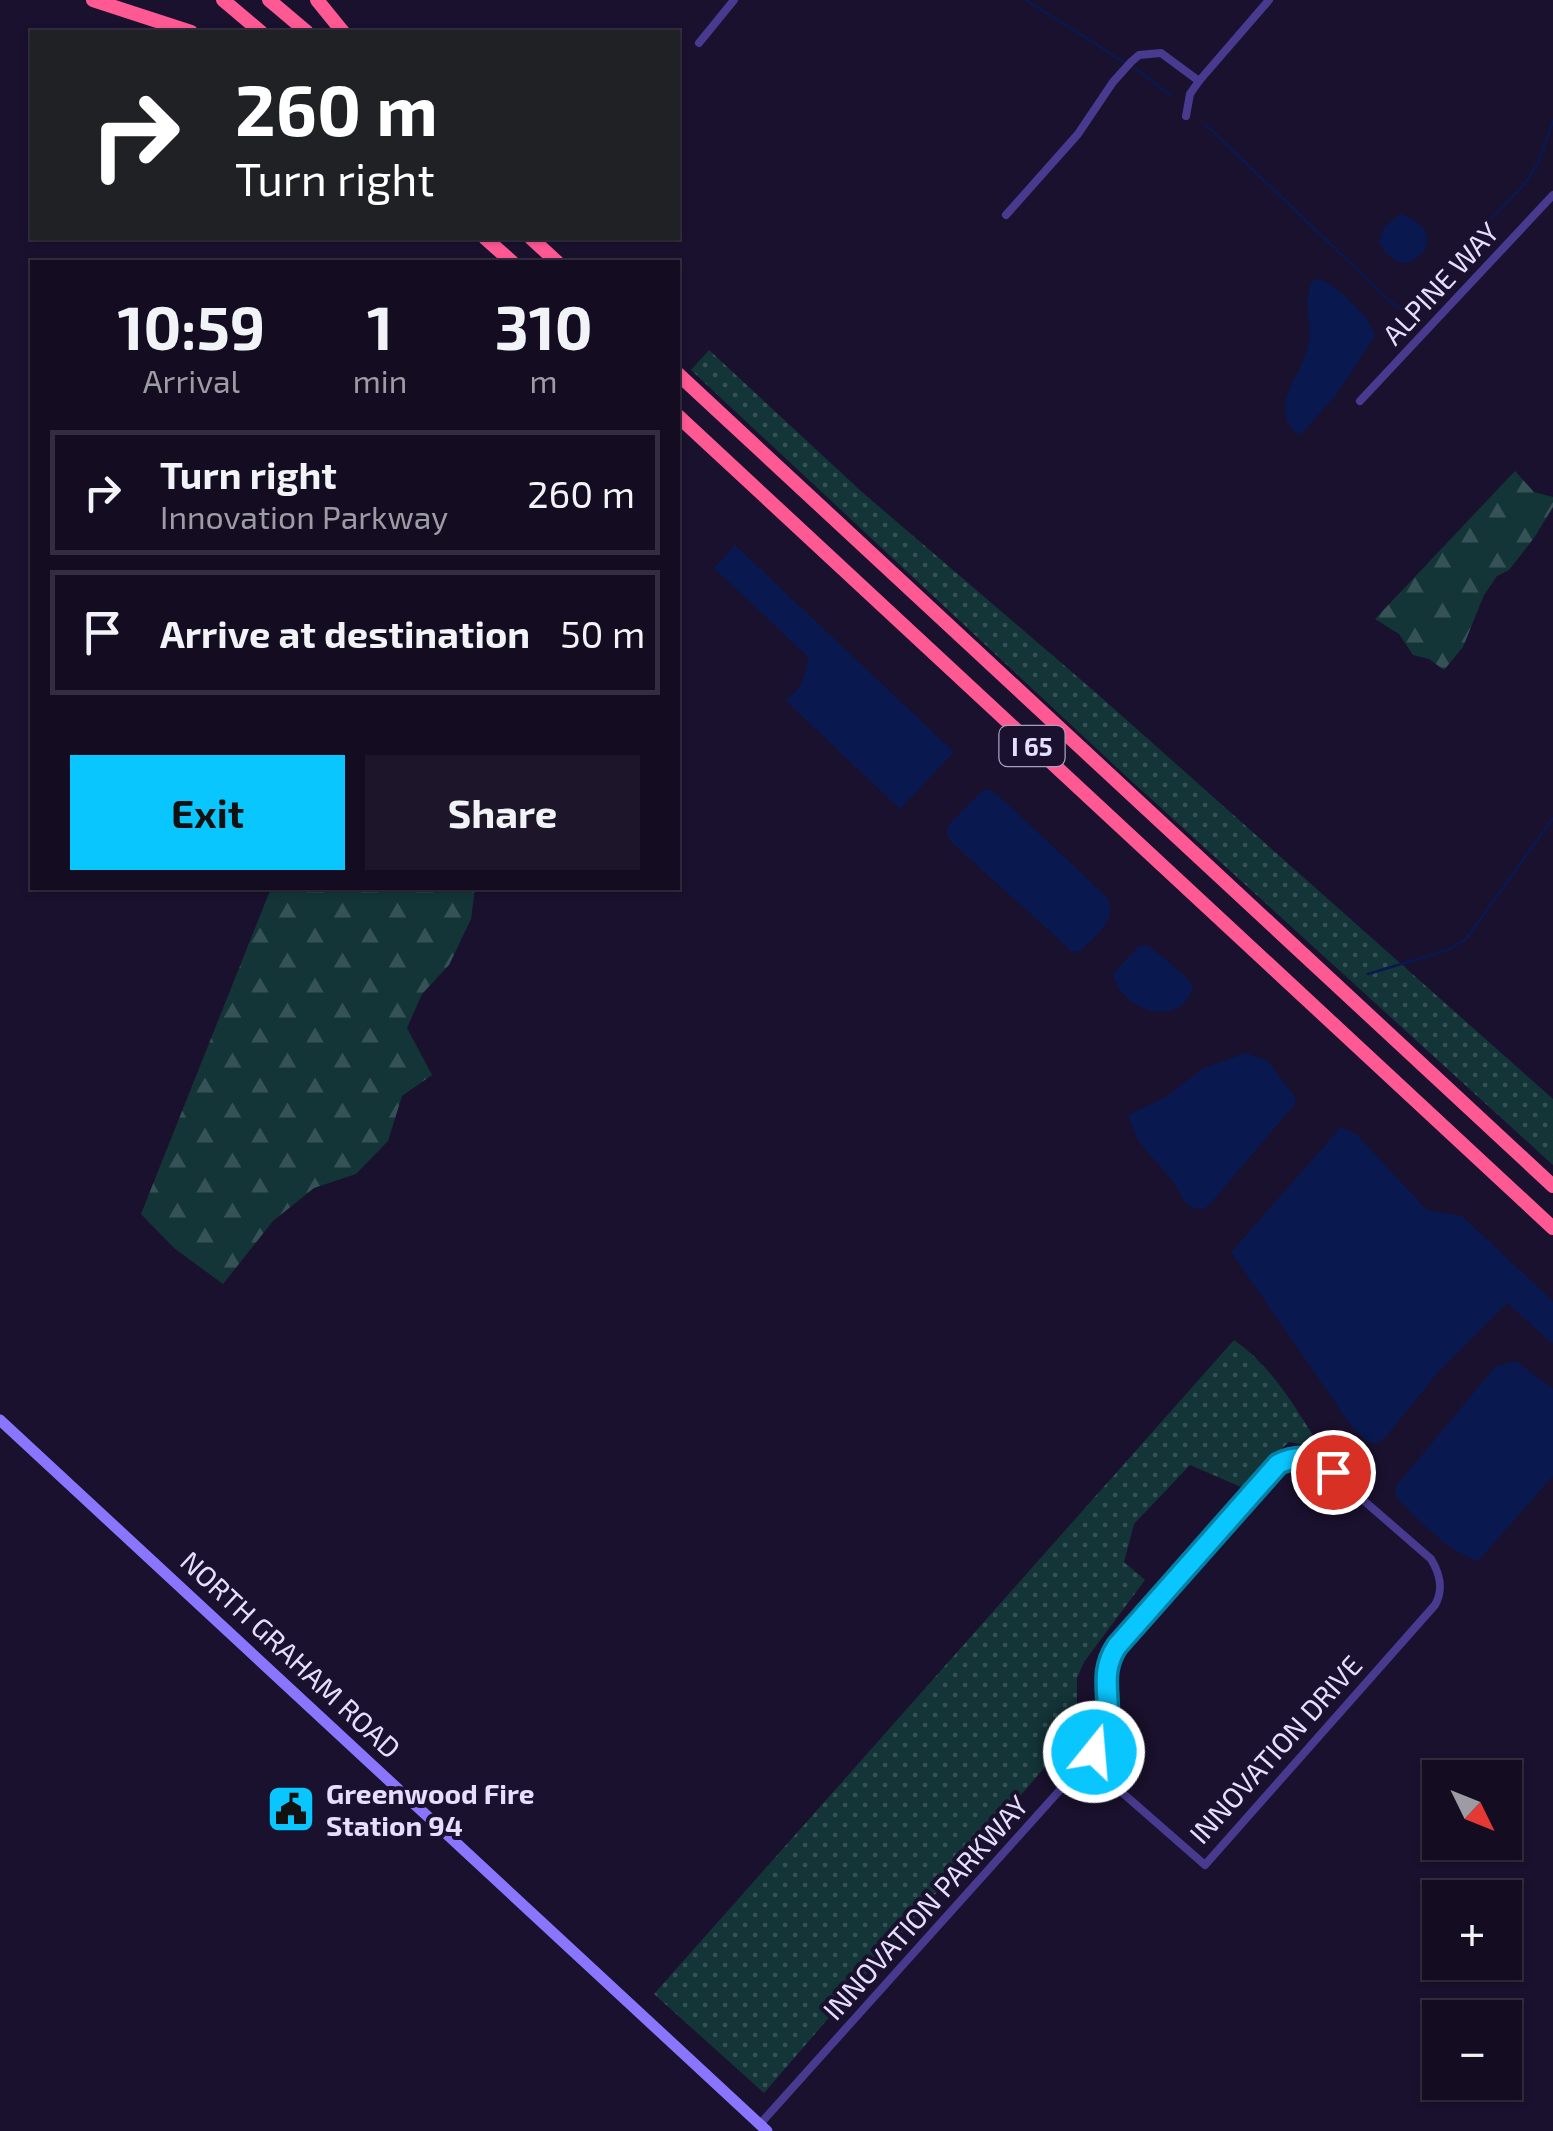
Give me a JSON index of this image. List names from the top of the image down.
{
  "streets": {
    "highway": ["I 65"],
    "street": [
      "ALPINE WAY",
      "NORTH GRAHAM ROAD",
      "INNOVATION DRIVE",
      "INNOVATION PARKWAY"
    ]
  },
  "crossings": [
    ["NORTH GRAHAM ROAD", "INNOVATION PARKWAY"],
    ["INNOVATION DRIVE", "INNOVATION PARKWAY"]
  ],
  "places": {
    "public building": ["Greenwood Fire Station 94"]
  },
  "north": "bottom right",
  "page": {
    "turn": ["260 m", "Turn right"],
    "eta": [
      "10:59",
      "Arrival",
      "1",
      "min",
      "310",
      "m"
    ],
    "list": [
      {
        "name": "Turn right",
        "note": "Innovation Parkway",
        "value": "260 m"
      },
      {
        "name": "Arrive at destination",
        "value": "50 m"
      }
    ],
    "buttons": ["Exit", "Share"],
    "map_buttons": ["+", "−"]
  }
}
